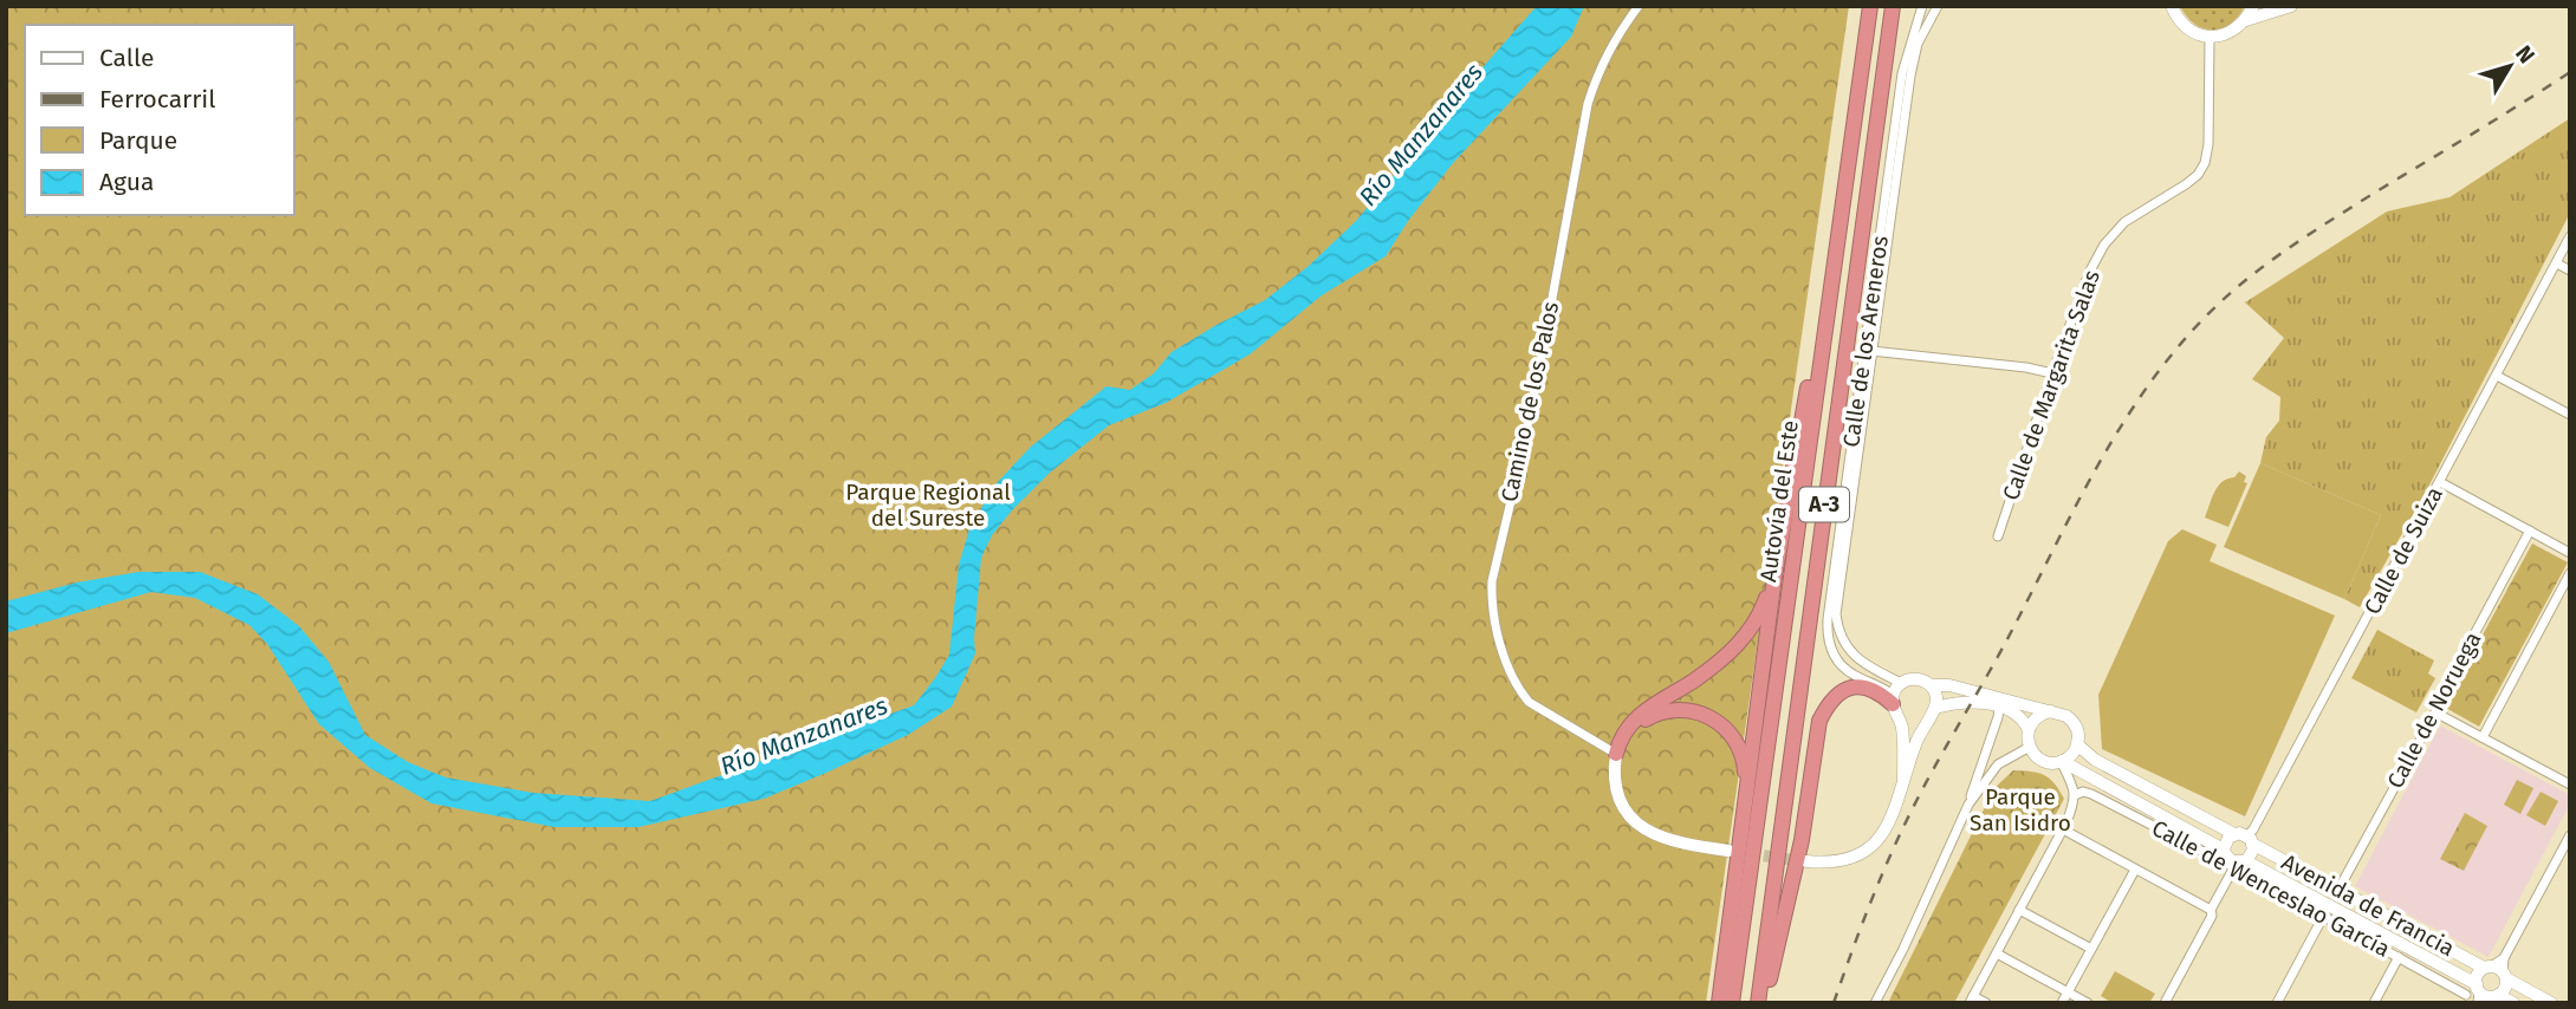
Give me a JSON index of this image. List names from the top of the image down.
{
  "streets": {
    "highway": ["Autovía del Este", "A-3"],
    "street": [
      "Calle de los Areneros",
      "Calle de Margarita Salas",
      "Camino de los Palos",
      "Calle de Suiza",
      "Calle de Noruega",
      "Calle de Wenceslao García",
      "Avenida de Francia"
    ]
  },
  "crossings": [
    ["Calle de Suiza", "Calle de Wenceslao García"],
    ["Calle de Suiza", "Avenida de Francia"],
    ["Calle de Noruega", "Avenida de Francia"],
    ["Calle de Wenceslao García", "Avenida de Francia"]
  ],
  "water": ["Río Manzanares"],
  "parks": ["Parque Regional del Sureste", "Parque San Isidro"],
  "legend": [
    "Calle",
    "Ferrocarril",
    "Parque",
    "Agua"
  ],
  "north": "top right"
}
